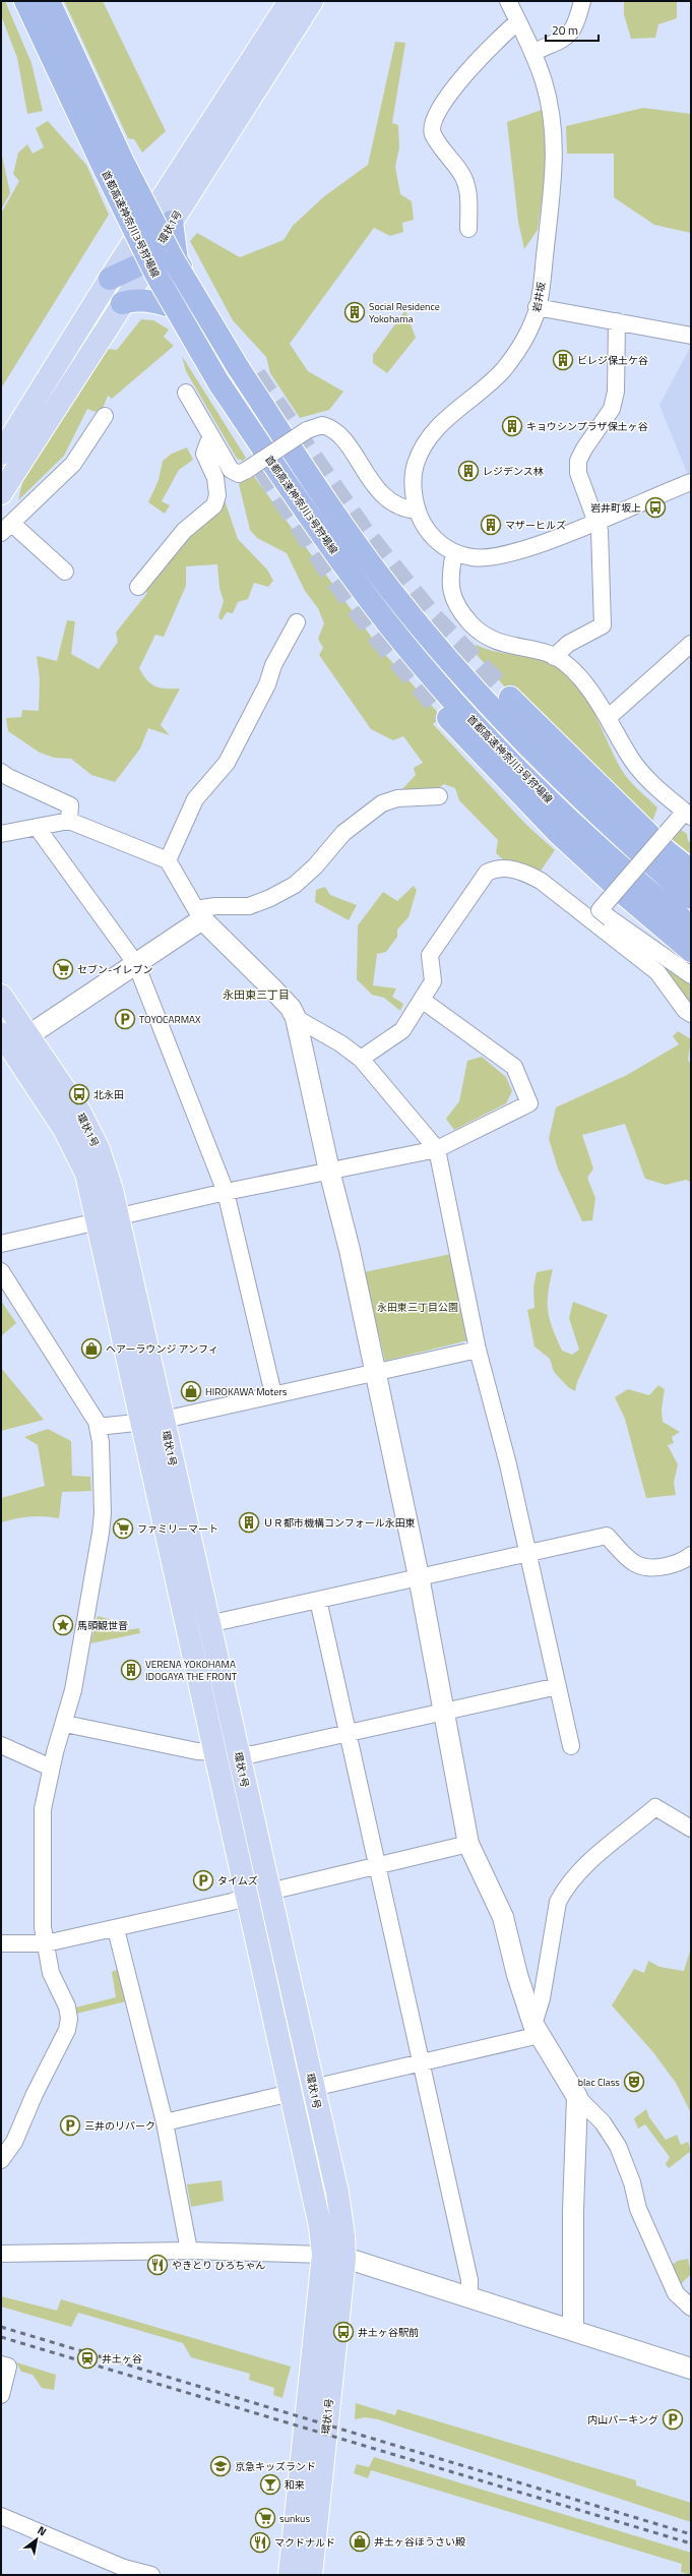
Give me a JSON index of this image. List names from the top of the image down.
{
  "streets": {
    "highway": ["首都高速神奈川3号狩場線"],
    "main road": ["環状1号"],
    "street": ["岩井坂"]
  },
  "districts": ["永田東三丁目"],
  "parks": ["永田東三丁目公園"],
  "places": {
    "building": [
      "Social Residence Yokohama",
      "ビレジ保土ケ谷",
      "キョウシンプラザ保土ヶ谷",
      "レジデンス林",
      "マザーヒルズ",
      "ＵＲ都市機構コンフォール永田東",
      "VERENA YOKOHAMA IDOGAYA THE FRONT"
    ],
    "bus stop": ["岩井町坂上", "北永田", "井土ヶ谷駅前"],
    "supermarket": ["セブン-イレブン", "ファミリーマート", "sunkus"],
    "parking": [
      "TOYOCARMAX",
      "タイムズ",
      "三井のリパーク",
      "内山パーキング"
    ],
    "shop": ["ヘアーラウンジ アンフィ", "HIROKAWA Moters", "井土ヶ谷ほうさい殿"],
    "place": ["馬頭観世音"],
    "theatre": ["blac Class"],
    "restaurant": ["やきとり ひろちゃん", "マクドナルド"],
    "station": ["井土ヶ谷"],
    "school or university": ["京急キッズランド"],
    "bar": ["和来"]
  },
  "scale_bar": "20 m",
  "north": "top right"
}
